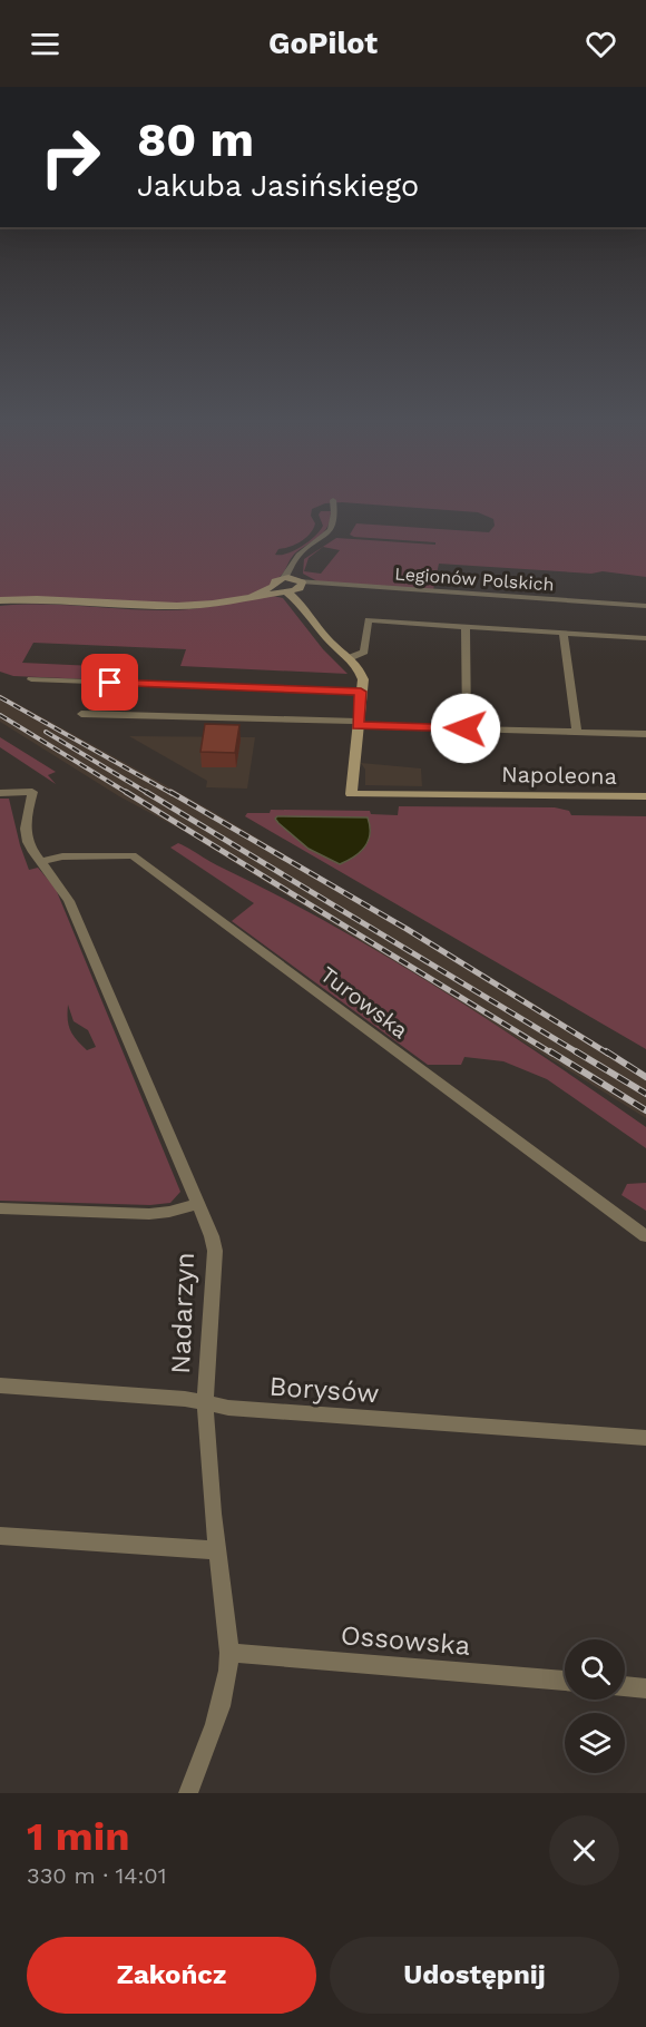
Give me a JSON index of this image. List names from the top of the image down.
{
  "streets": {
    "street": [
      "Legionów Polskich",
      "Napoleona",
      "Turowska",
      "Nadarzyn",
      "Borysów",
      "Ossowska"
    ]
  },
  "crossings": [
    ["Turowska", "Nadarzyn"],
    ["Nadarzyn", "Borysów"],
    ["Nadarzyn", "Ossowska"]
  ],
  "page": {
    "header": "GoPilot",
    "turn": ["80 m", "Jakuba Jasińskiego"],
    "heading": ["1 min", "330 m · 14:01"],
    "buttons": ["Zakończ", "Udostępnij"]
  }
}
